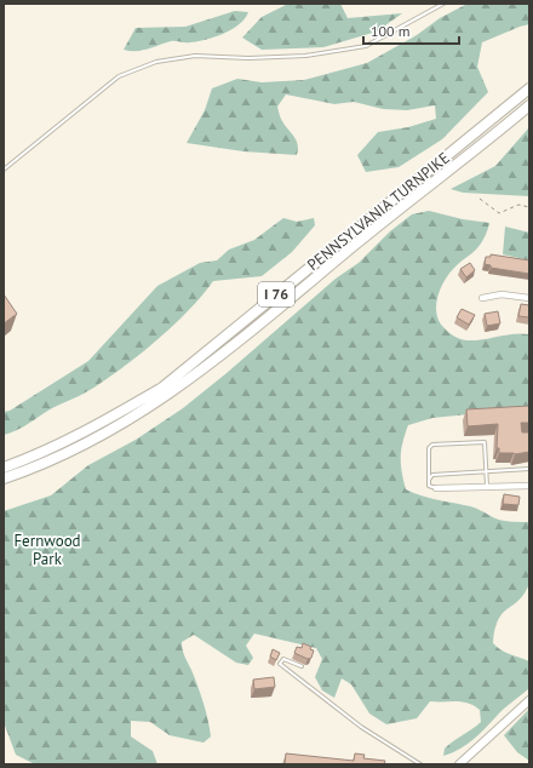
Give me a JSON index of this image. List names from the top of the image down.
{
  "streets": {
    "highway": ["PENNSYLVANIA TURNPIKE", "I 76"]
  },
  "parks": ["Fernwood Park"],
  "scale_bar": "100 m"
}
